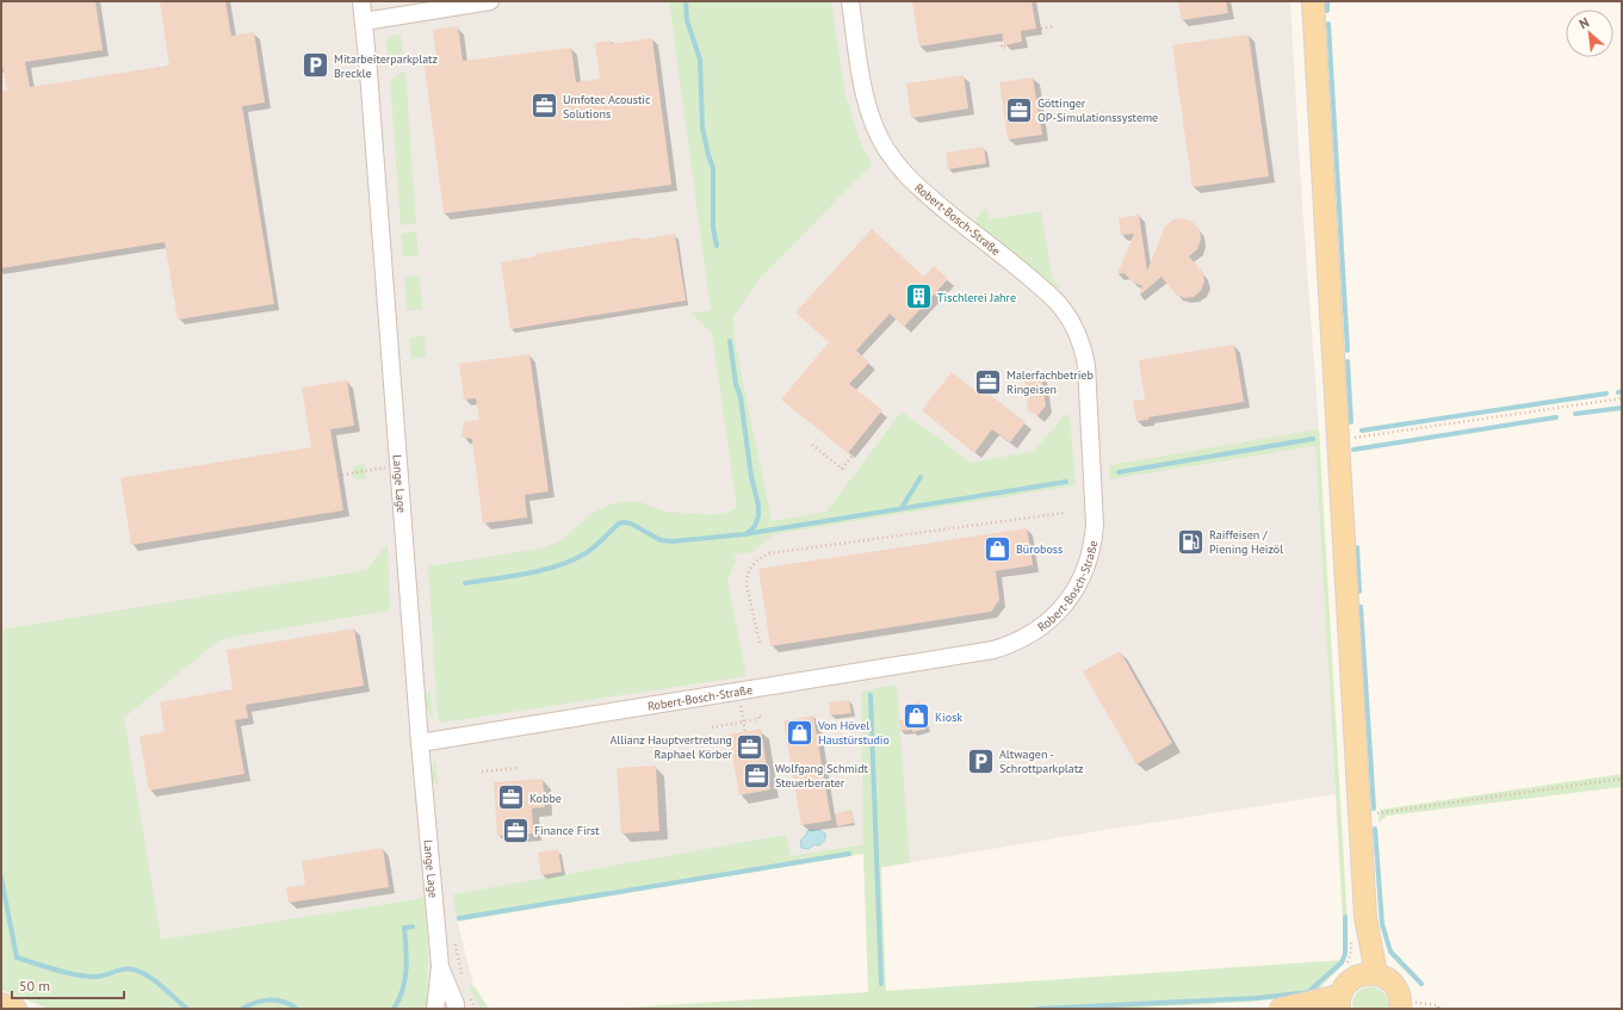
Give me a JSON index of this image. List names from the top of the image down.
{
  "streets": {
    "street": ["Robert-Bosch-Straße", "Lange Lage"]
  },
  "crossings": [
    ["Robert-Bosch-Straße", "Lange Lage"]
  ],
  "places": {
    "parking": ["Mitarbeiterparkplatz Breckle", "Altwagen - Schrottparkplatz"],
    "office": [
      "Umfotec Acoustic Solutions",
      "Göttinger OP-Simulationssysteme",
      "Malerfachbetrieb Ringeisen",
      "Allianz Hauptvertretung Raphael Körber",
      "Wolfgang Schmidt Steuerberater",
      "Kobbe",
      "Finance First"
    ],
    "building": ["Tischlerei Jahre"],
    "fuel station": ["Raiffeisen / Piening Heizöl"],
    "shop": ["Büroboss", "Kiosk", "Von Hövel Haustürstudio"]
  },
  "scale_bar": "50 m",
  "north": "top left"
}
